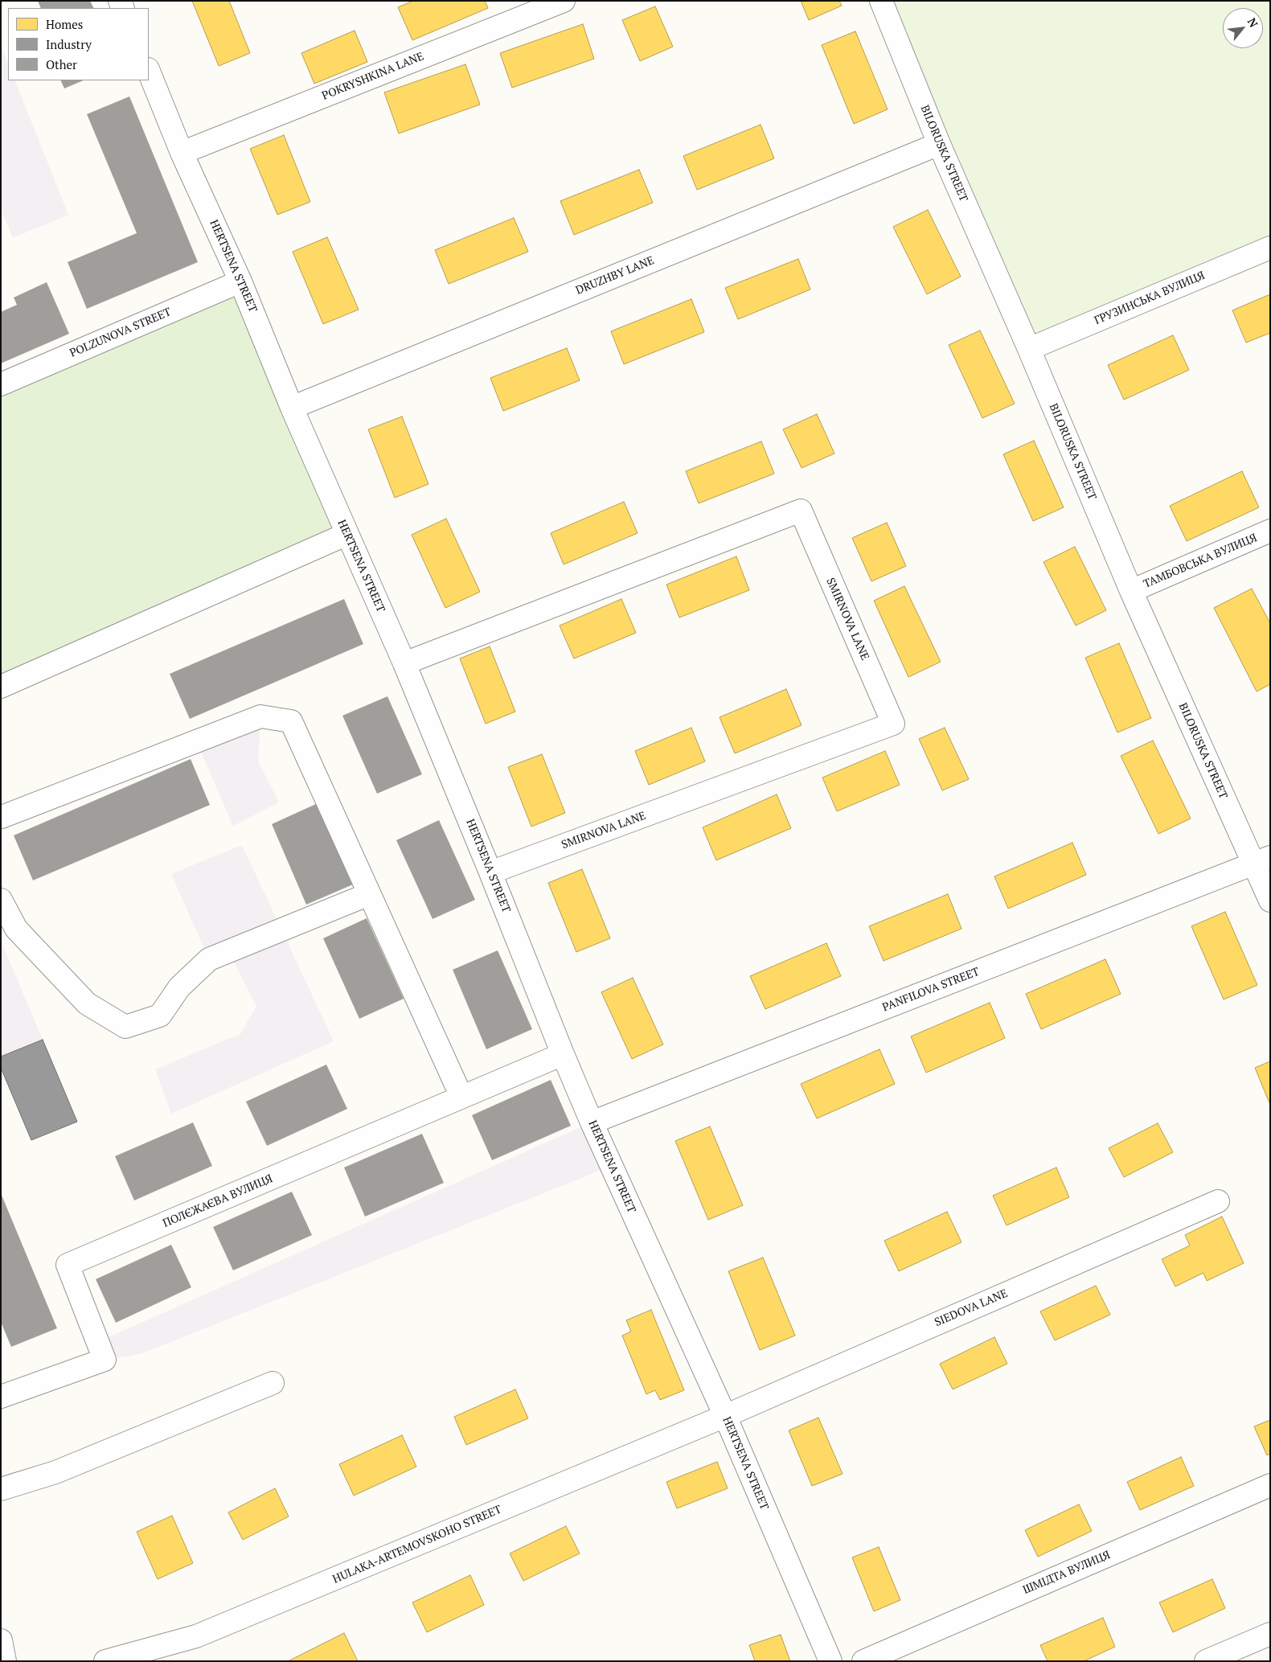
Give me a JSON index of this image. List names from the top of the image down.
{
  "streets": {
    "street": [
      "POKRYSHKINA LANE",
      "BILORUSKA STREET",
      "HERTSENA STREET",
      "DRUZHBY LANE",
      "ГРУЗИНСЬКА ВУЛИЦЯ",
      "POLZUNOVA STREET",
      "ТАМБОВСЬКА ВУЛИЦЯ",
      "SMIRNOVA LANE",
      "PANFILOVA STREET",
      "ПОЛЄЖАЄВА ВУЛИЦЯ",
      "SIEDOVA LANE",
      "HULAKA-ARTEMOVSKOHO STREET",
      "ШМІДТА ВУЛИЦЯ"
    ]
  },
  "crossings": [
    ["POKRYSHKINA LANE", "HERTSENA STREET"],
    ["BILORUSKA STREET", "DRUZHBY LANE"],
    ["BILORUSKA STREET", "ГРУЗИНСЬКА ВУЛИЦЯ"],
    ["BILORUSKA STREET", "ТАМБОВСЬКА ВУЛИЦЯ"],
    ["BILORUSKA STREET", "PANFILOVA STREET"],
    ["HERTSENA STREET", "DRUZHBY LANE"],
    ["HERTSENA STREET", "POLZUNOVA STREET"],
    ["HERTSENA STREET", "SMIRNOVA LANE"],
    ["HERTSENA STREET", "PANFILOVA STREET"],
    ["HERTSENA STREET", "ПОЛЄЖАЄВА ВУЛИЦЯ"],
    ["HERTSENA STREET", "SIEDOVA LANE"],
    ["HERTSENA STREET", "HULAKA-ARTEMOVSKOHO STREET"],
    ["SIEDOVA LANE", "HULAKA-ARTEMOVSKOHO STREET"]
  ],
  "legend": ["Homes", "Industry", "Other"],
  "north": "top right"
}
